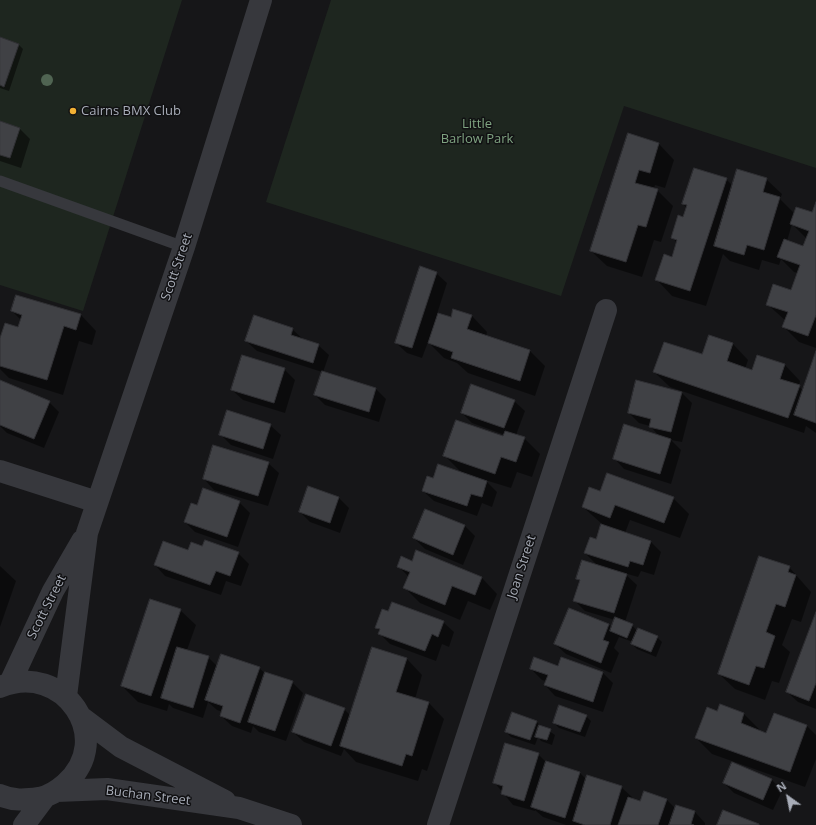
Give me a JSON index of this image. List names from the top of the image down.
{
  "streets": {
    "street": ["Scott Street", "Joan Street", "Buchan Street"]
  },
  "parks": ["Little Barlow Park"],
  "places": ["Cairns BMX Club"],
  "north": "top left"
}
